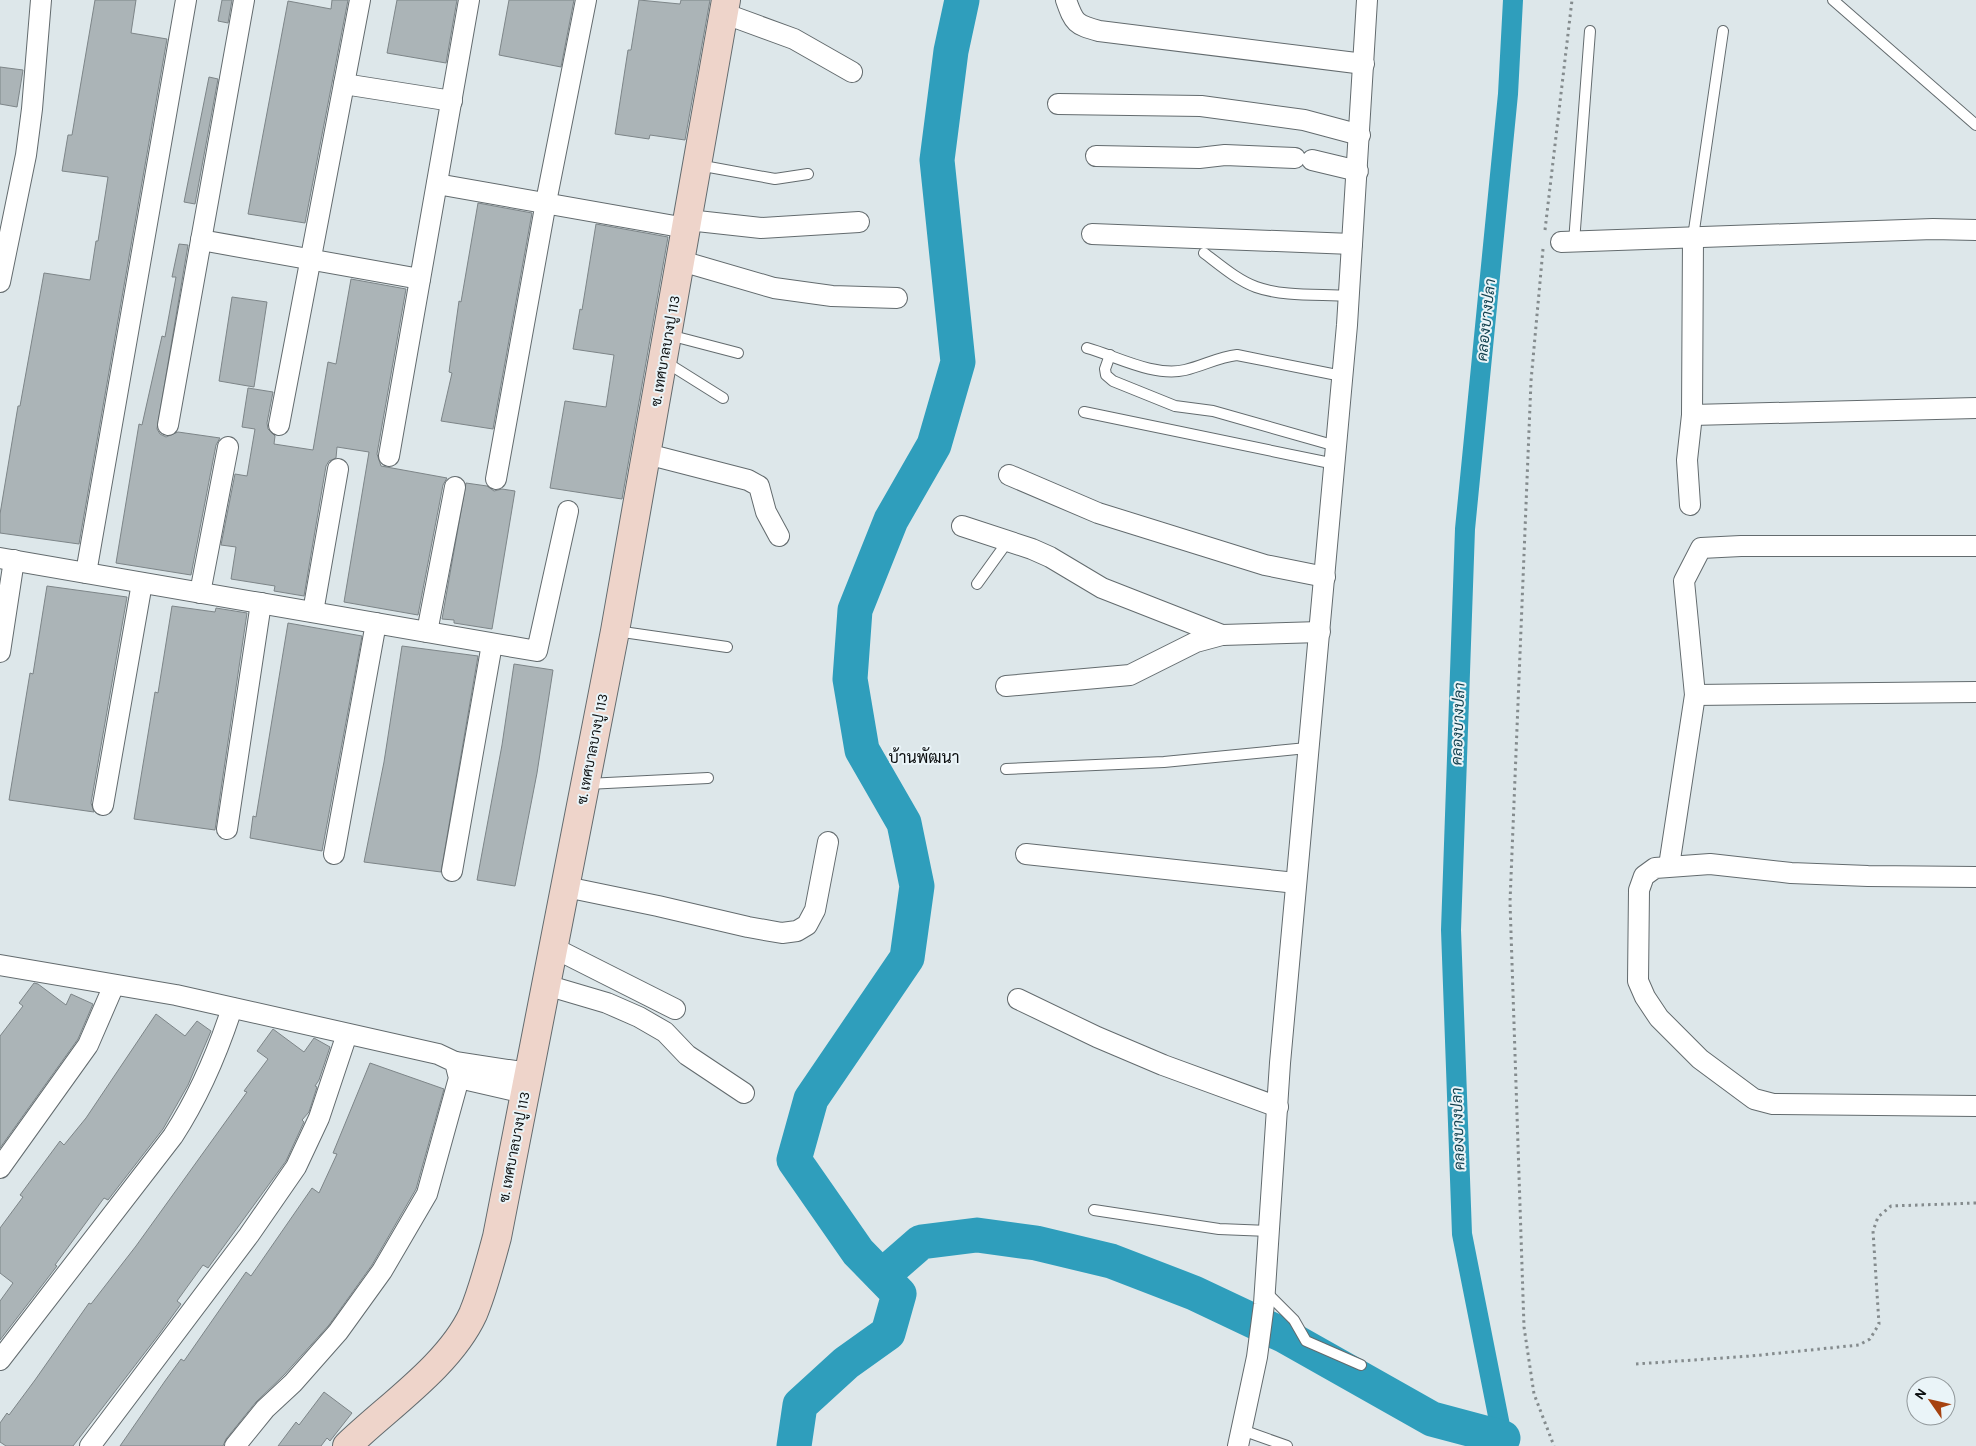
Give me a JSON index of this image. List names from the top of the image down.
{
  "streets": {
    "street": ["ซ. เทศบาลบางปู 113"]
  },
  "districts": ["บ้านพัฒนา"],
  "water": ["คลองบางปลา"],
  "north": "top left"
}
